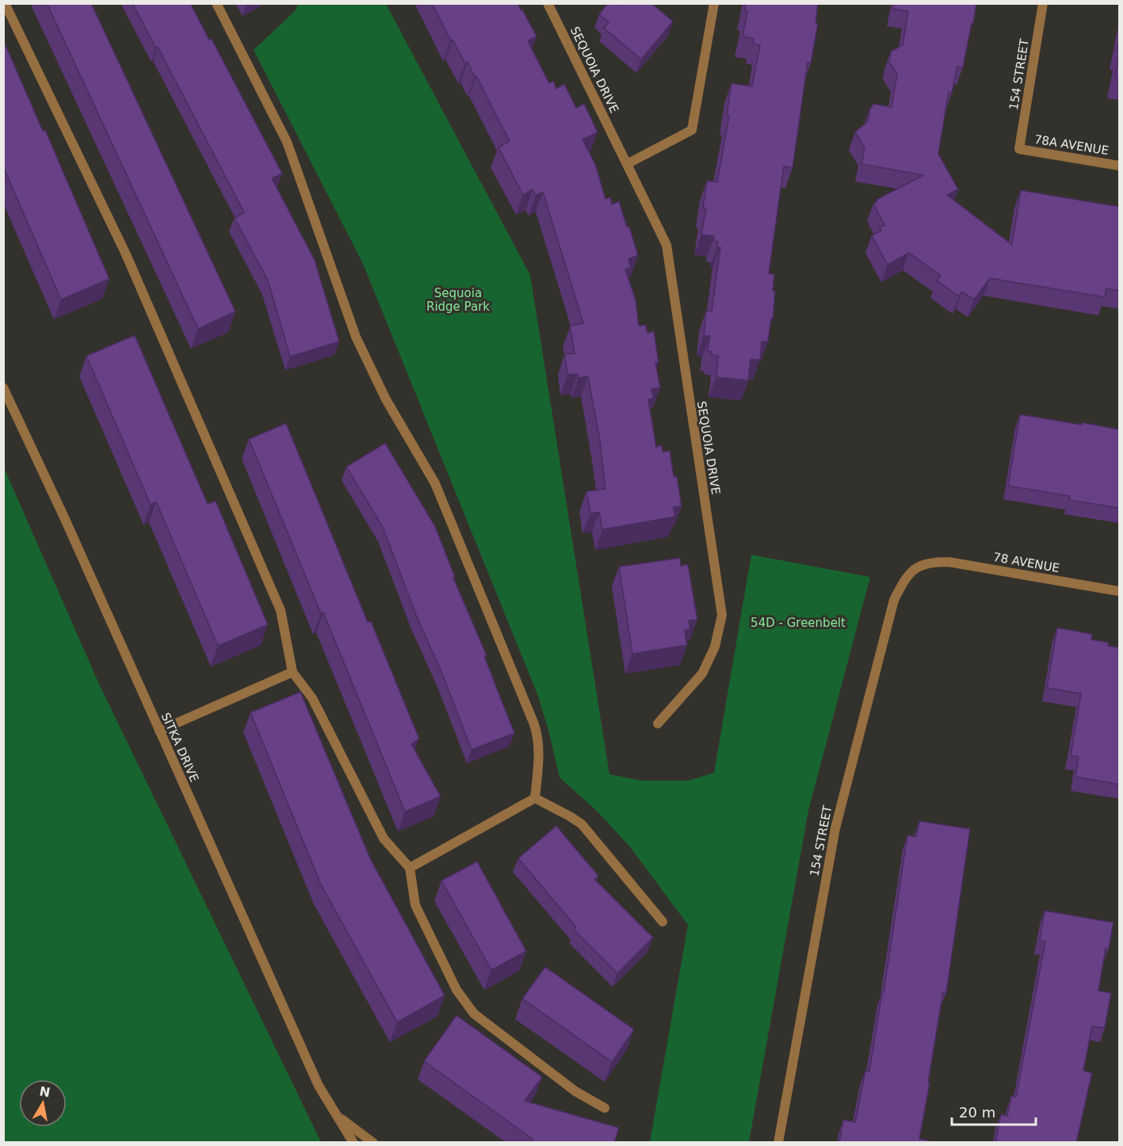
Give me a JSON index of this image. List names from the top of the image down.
{
  "streets": {
    "street": [
      "SEQUOIA DRIVE",
      "154 STREET",
      "78A AVENUE",
      "78 AVENUE",
      "SITKA DRIVE"
    ]
  },
  "crossings": [
    ["154 STREET", "78A AVENUE"],
    ["154 STREET", "78 AVENUE"]
  ],
  "parks": ["Sequoia Ridge Park", "54D - Greenbelt"],
  "scale_bar": "20 m",
  "north": "top"
}
